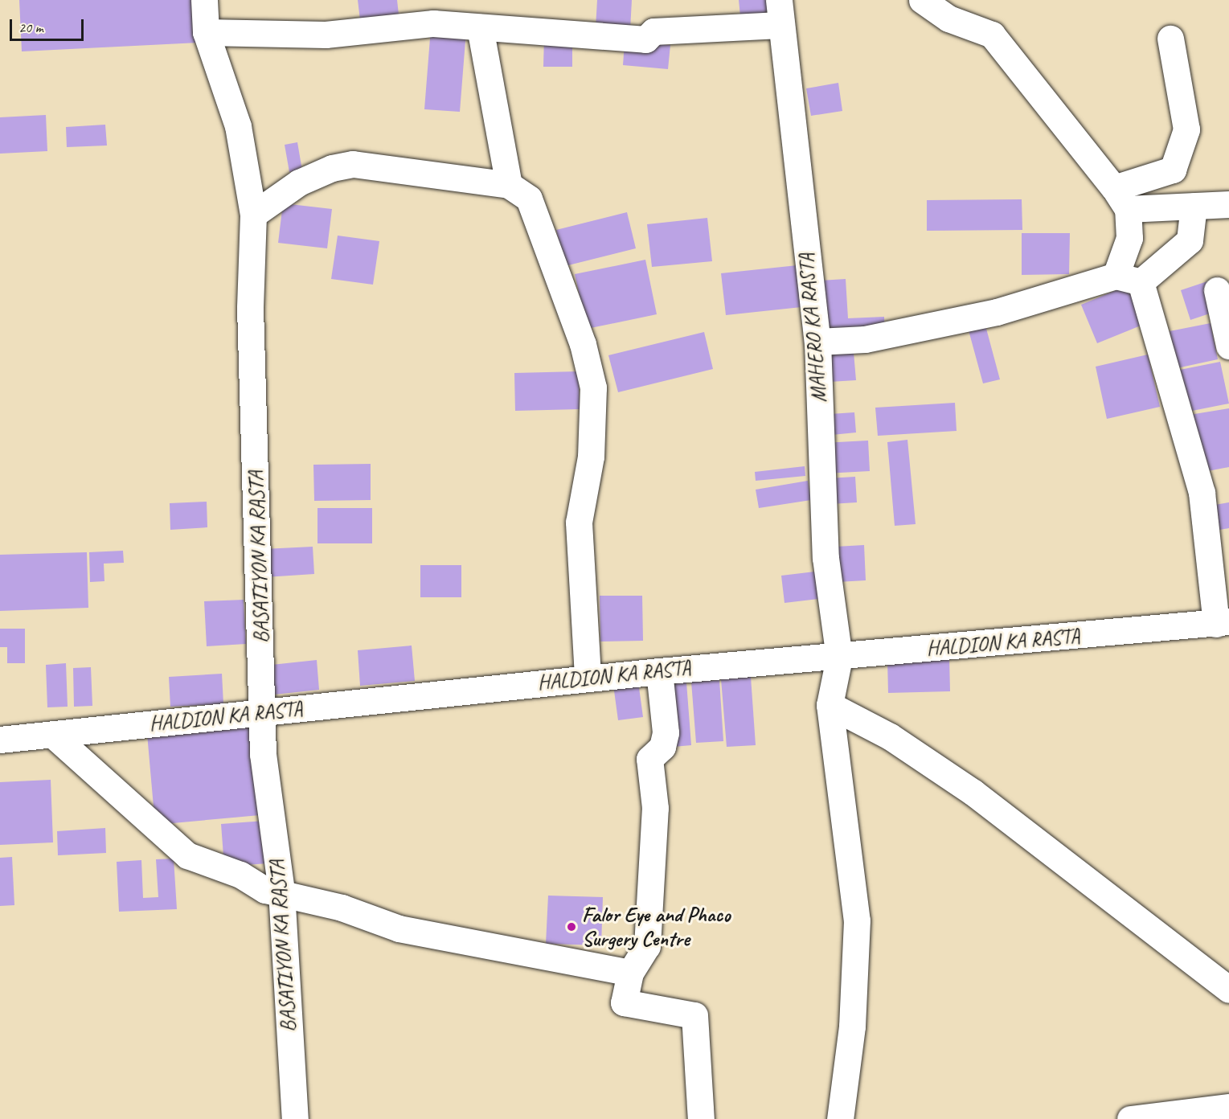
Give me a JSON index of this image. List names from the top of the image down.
{
  "streets": {
    "street": ["MAHERO KA RASTA", "BASATIYON KA RASTA", "HALDION KA RASTA"]
  },
  "crossings": [
    ["MAHERO KA RASTA", "HALDION KA RASTA"],
    ["BASATIYON KA RASTA", "HALDION KA RASTA"]
  ],
  "places": ["Falor Eye and Phaco Surgery Centre"],
  "scale_bar": "20 m"
}
